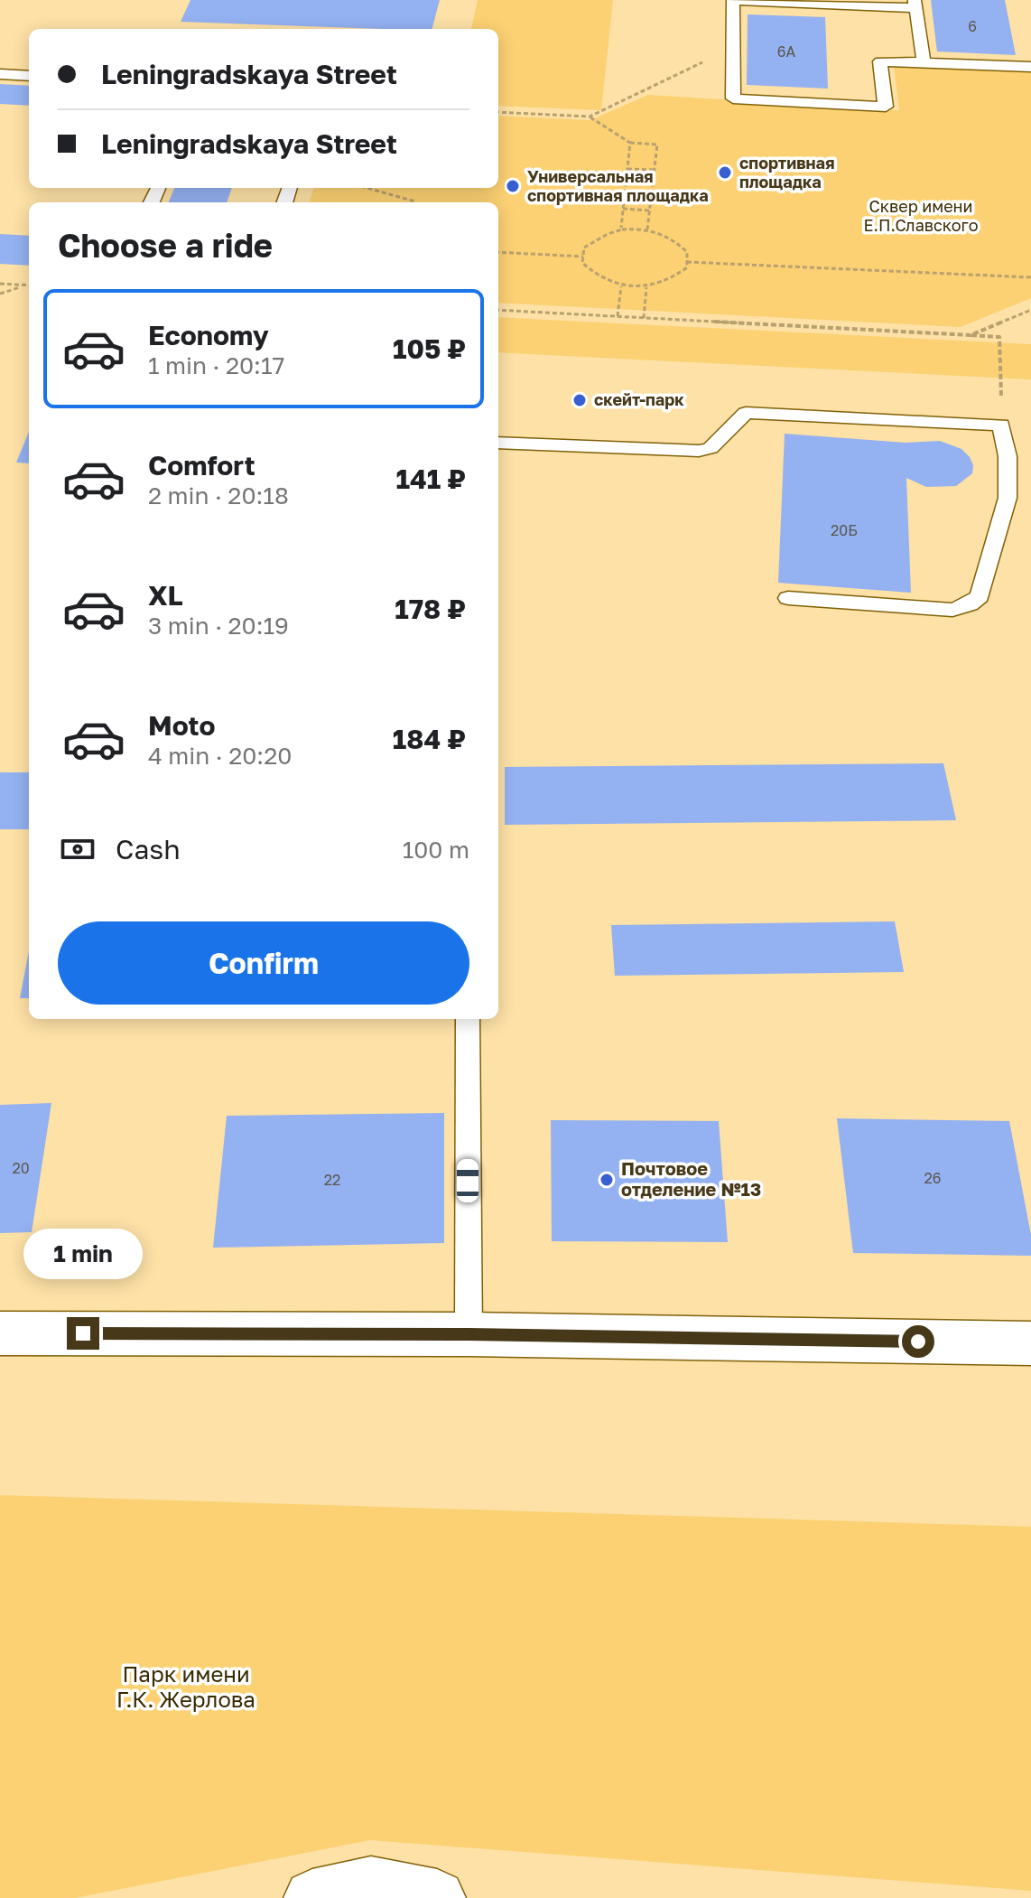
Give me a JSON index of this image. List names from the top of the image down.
{
  "parks": ["Сквер имени Е.П.Славского", "Парк имени Г.К. Жерлова"],
  "places": [
    "спортивная площадка",
    "Универсальная спортивная площадка",
    "скейт-парк",
    "Почтовое отделение №13"
  ],
  "house_numbers": [
    "6",
    "6А",
    "20Б",
    "20",
    "26",
    "22"
  ],
  "page": {
    "banner": ["Leningradskaya Street", "Leningradskaya Street"],
    "heading": "Choose a ride",
    "list": [
      {
        "name": "Economy",
        "note": "1 min · 20:17",
        "value": "105 ₽"
      },
      {
        "name": "Comfort",
        "note": "2 min · 20:18",
        "value": "141 ₽"
      },
      {
        "name": "XL",
        "note": "3 min · 20:19",
        "value": "178 ₽"
      },
      {
        "name": "Moto",
        "note": "4 min · 20:20",
        "value": "184 ₽"
      }
    ],
    "pay": ["Cash", "100 m"],
    "buttons": "Confirm",
    "bubble": "1 min"
  }
}
